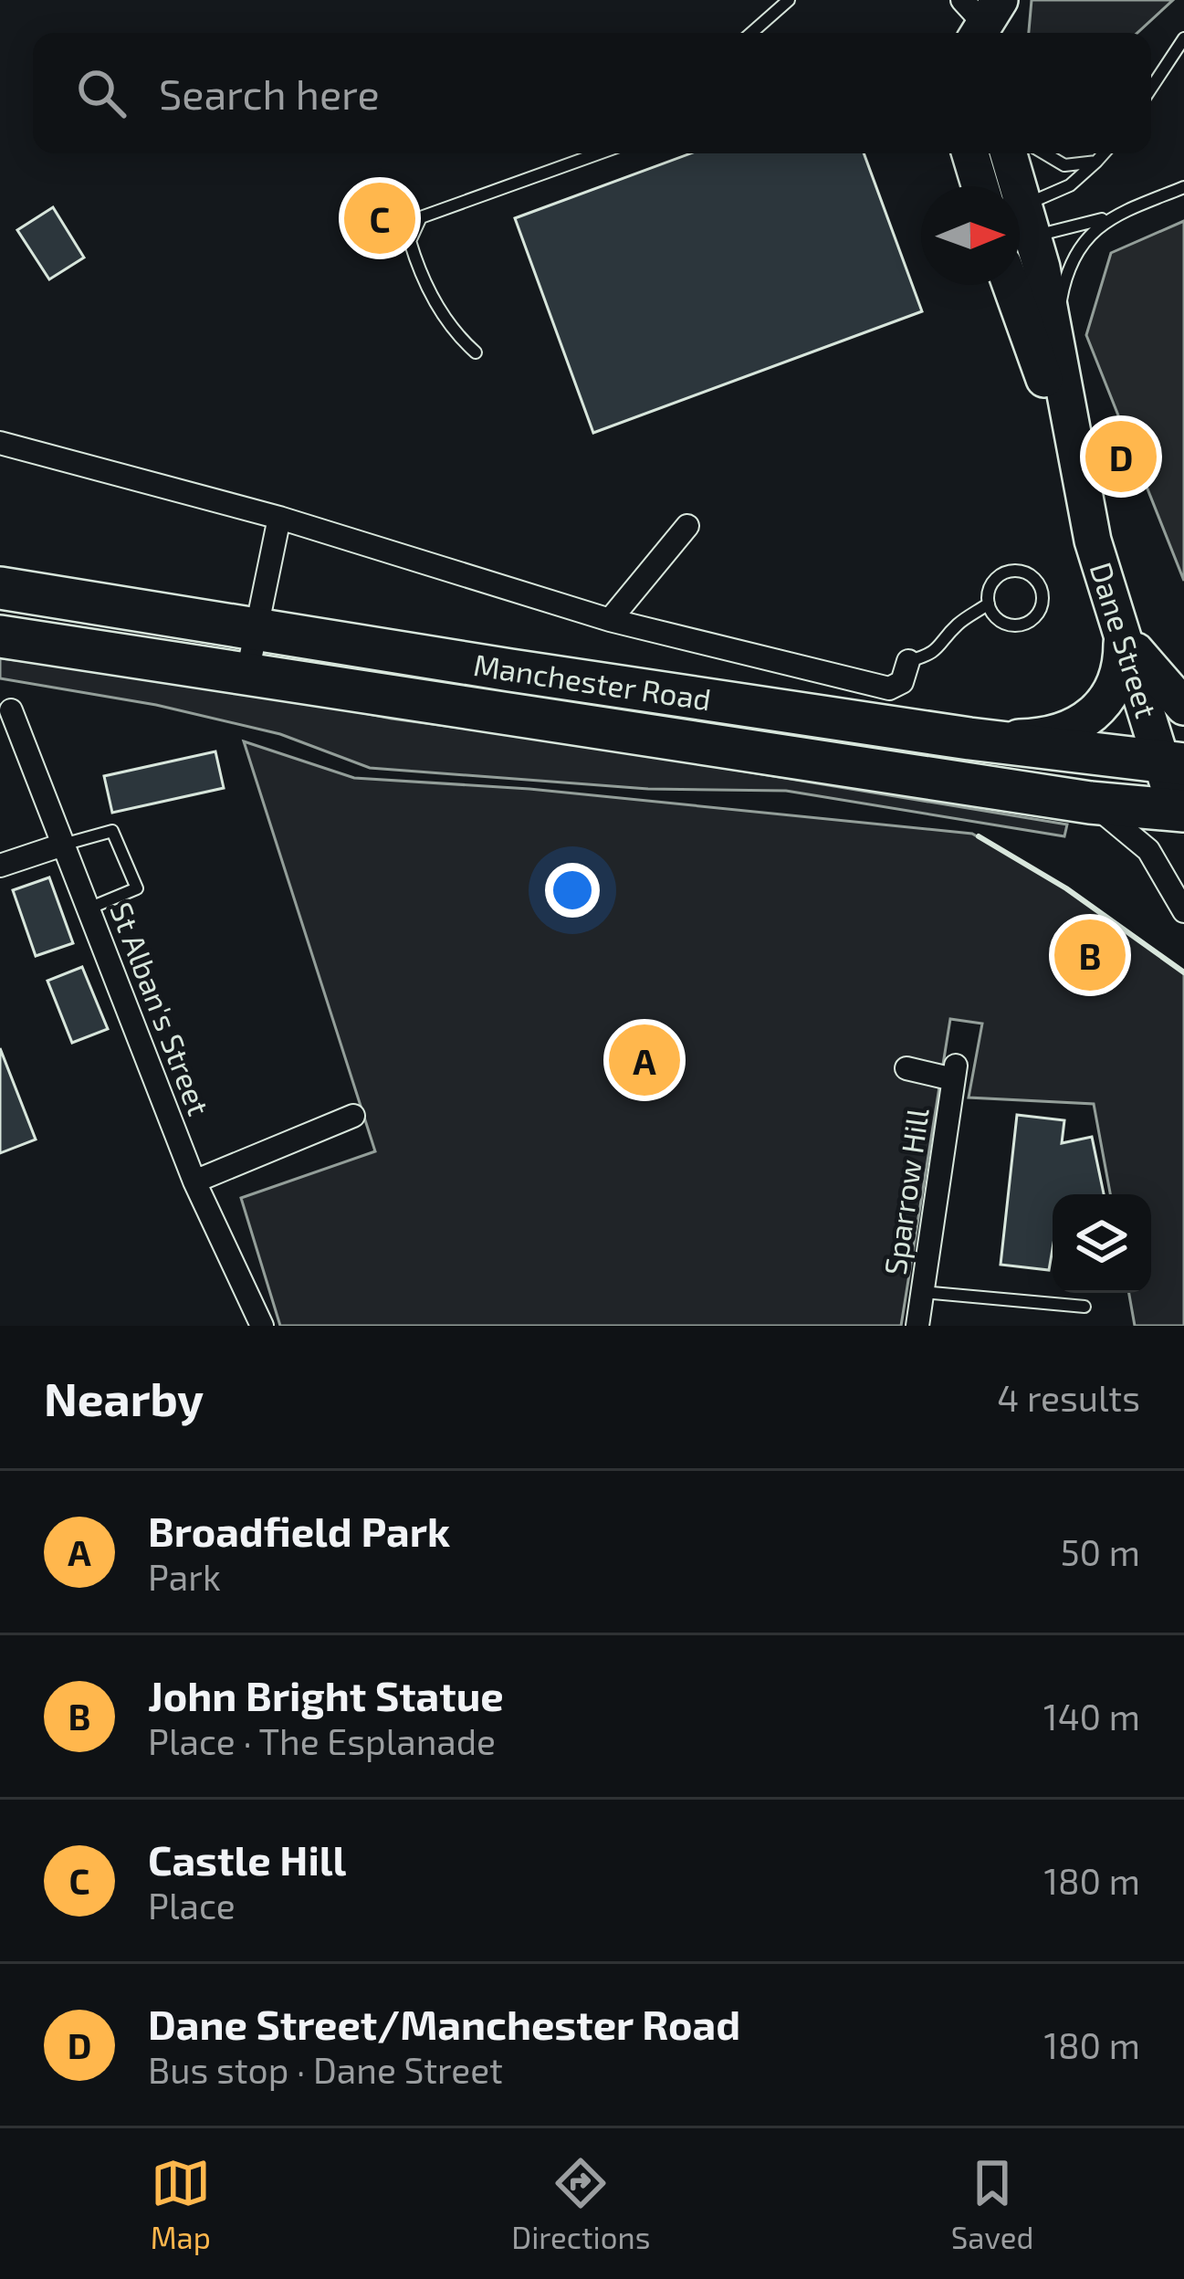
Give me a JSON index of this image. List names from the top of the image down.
{
  "streets": {
    "highway": ["Manchester Road"],
    "main road": ["Dane Street"],
    "street": ["St Alban's Street", "Sparrow Hill"]
  },
  "crossings": [
    ["Dane Street", "Manchester Road"]
  ],
  "north": "right",
  "page": {
    "search": "Search here",
    "pins": [
      "C",
      "D",
      "B",
      "A"
    ],
    "heading": ["Nearby", "4 results"],
    "list": [
      {
        "mark": "A",
        "name": "Broadfield Park",
        "note": "Park",
        "value": "50 m"
      },
      {
        "mark": "B",
        "name": "John Bright Statue",
        "note": "Place · The Esplanade",
        "value": "140 m"
      },
      {
        "mark": "C",
        "name": "Castle Hill",
        "note": "Place",
        "value": "180 m"
      },
      {
        "mark": "D",
        "name": "Dane Street/Manchester Road",
        "note": "Bus stop · Dane Street",
        "value": "180 m"
      }
    ],
    "nav": ["Map", "Directions", "Saved"]
  }
}
